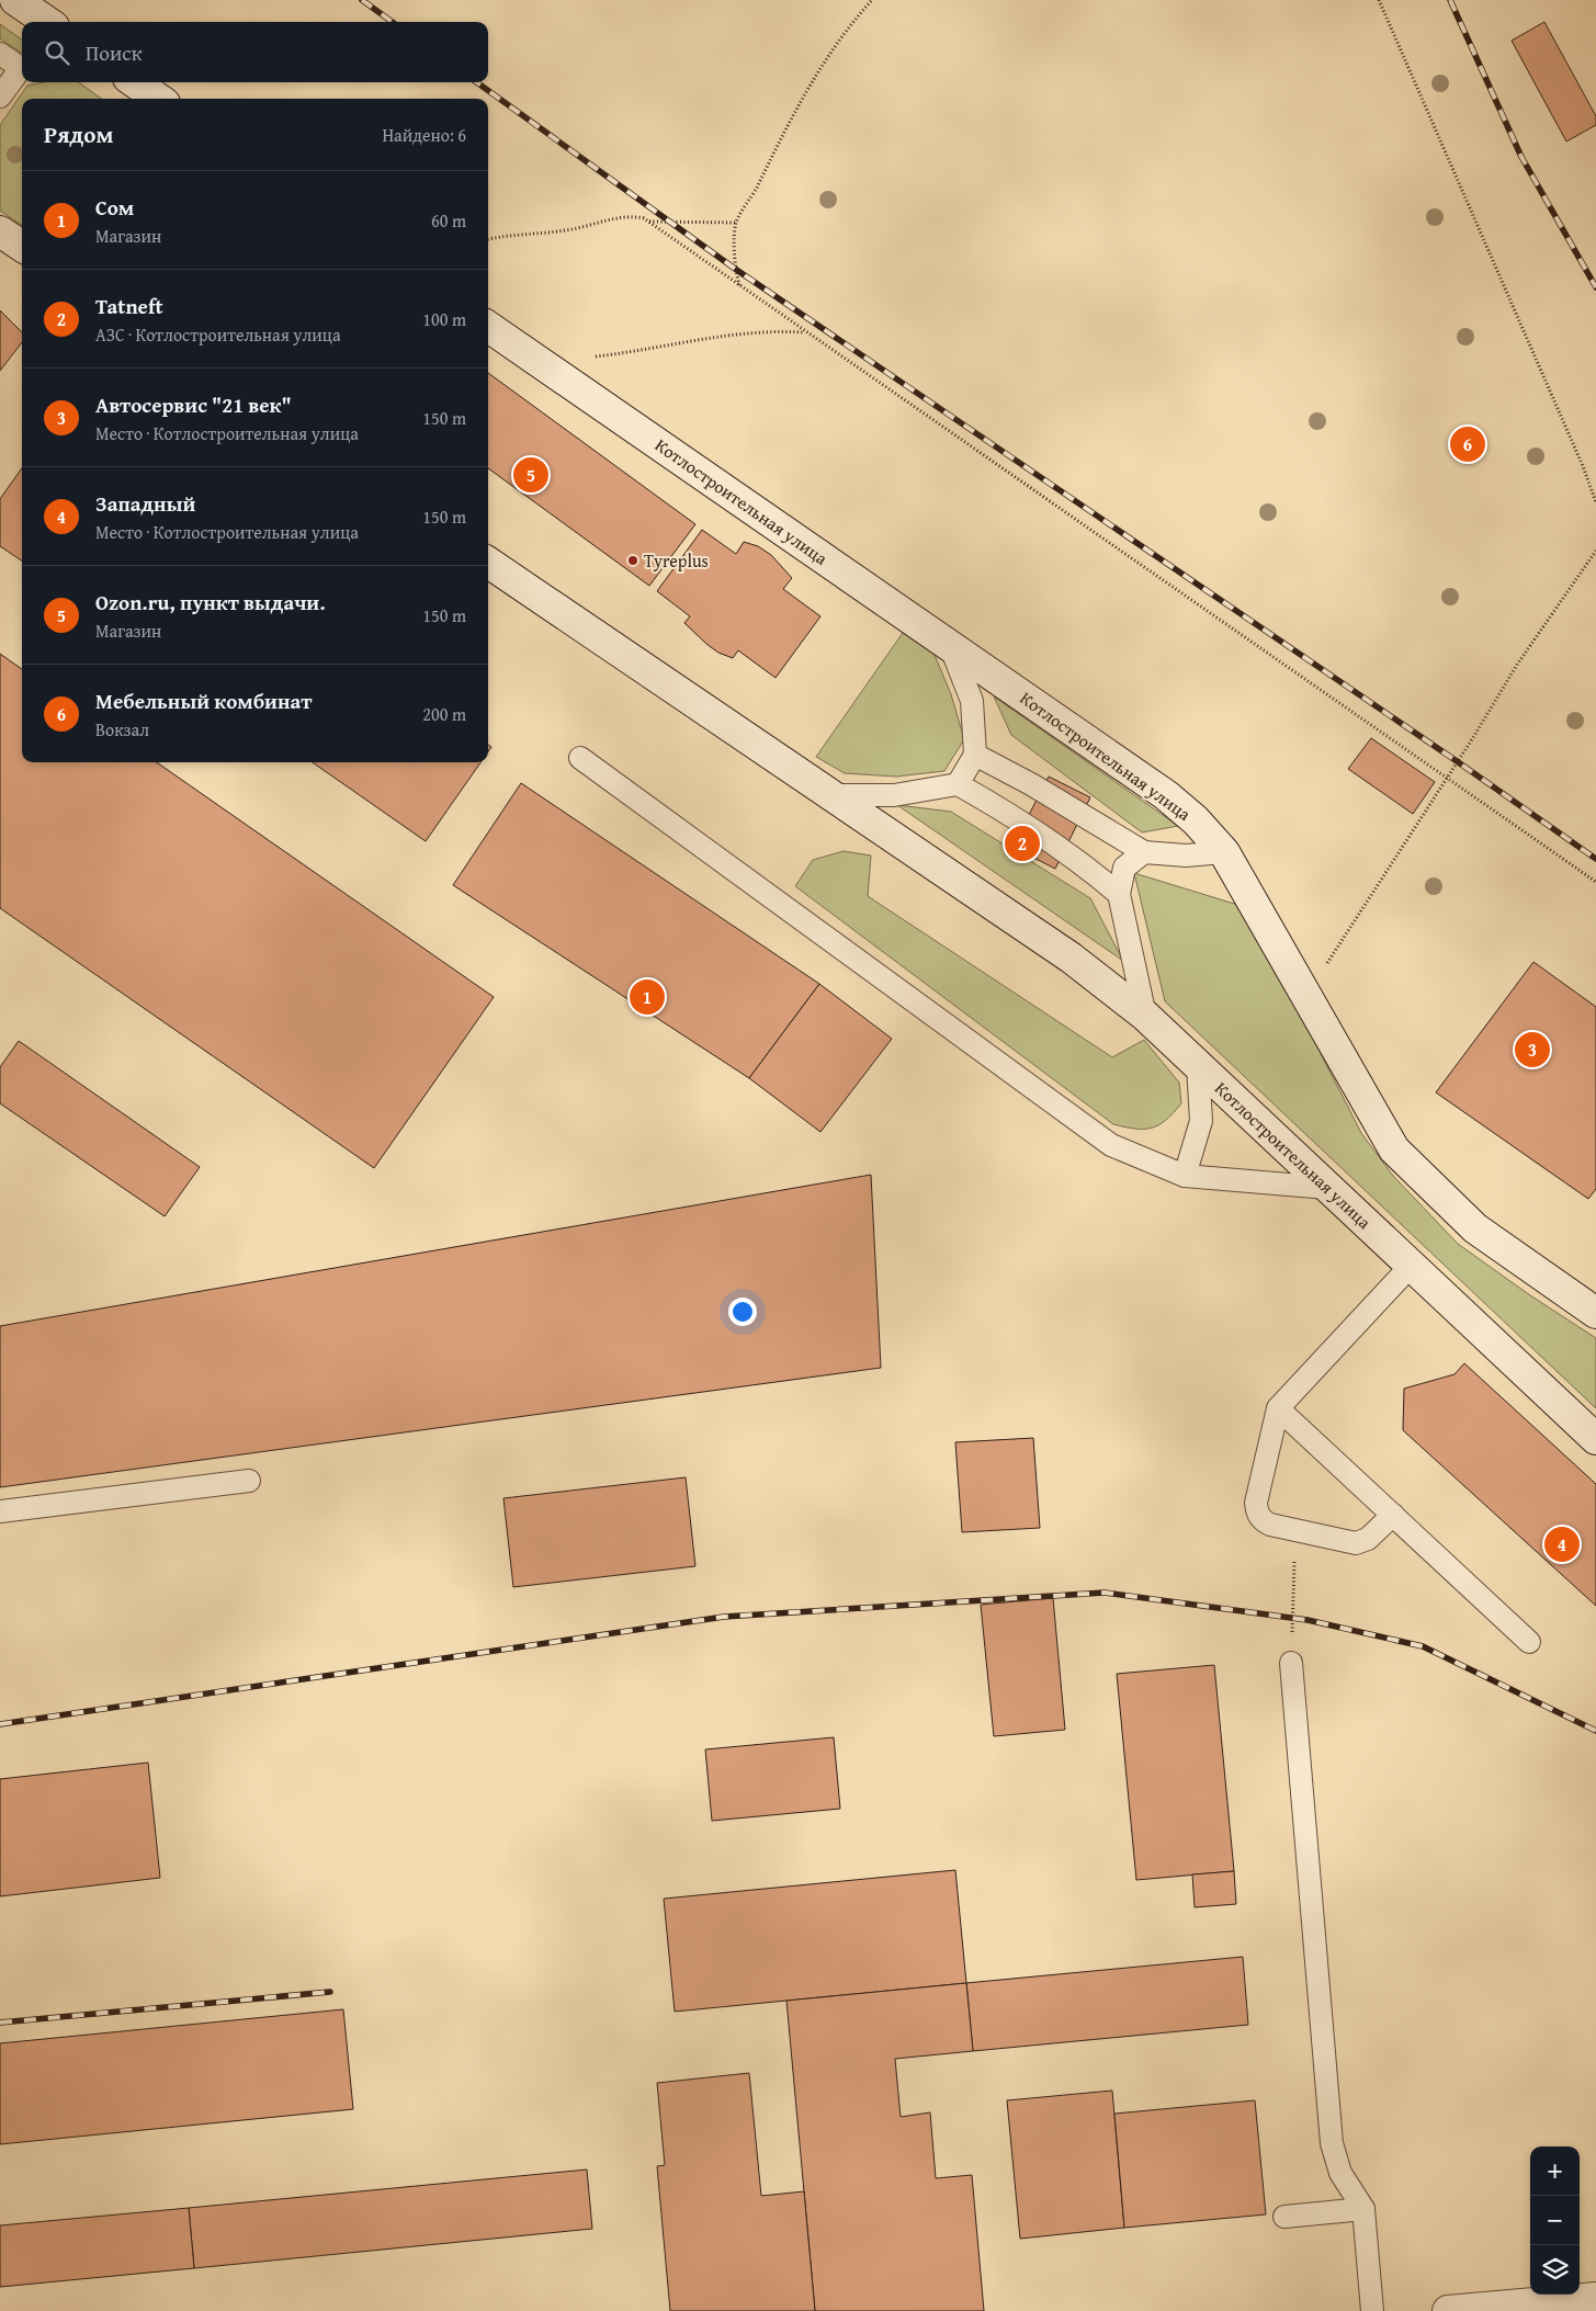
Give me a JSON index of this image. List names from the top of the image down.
{
  "streets": {
    "main road": ["Котлостроительная улица"]
  },
  "places": ["Tyreplus"],
  "page": {
    "search": "Поиск",
    "heading": ["Рядом", "Найдено: 6"],
    "list": [
      {
        "mark": "1",
        "name": "Сом",
        "note": "Магазин",
        "value": "60 m"
      },
      {
        "mark": "2",
        "name": "Tatneft",
        "note": "АЗС · Котлостроительная улица",
        "value": "100 m"
      },
      {
        "mark": "3",
        "name": "Автосервис \"21 век\"",
        "note": "Место · Котлостроительная улица",
        "value": "150 m"
      },
      {
        "mark": "4",
        "name": "Западный",
        "note": "Место · Котлостроительная улица",
        "value": "150 m"
      },
      {
        "mark": "5",
        "name": "Ozon.ru, пункт выдачи.",
        "note": "Магазин",
        "value": "150 m"
      },
      {
        "mark": "6",
        "name": "Мебельный комбинат",
        "note": "Вокзал",
        "value": "200 m"
      }
    ],
    "pins": [
      "6",
      "5",
      "2",
      "1",
      "3",
      "4"
    ],
    "map_buttons": ["+", "−"]
  }
}
